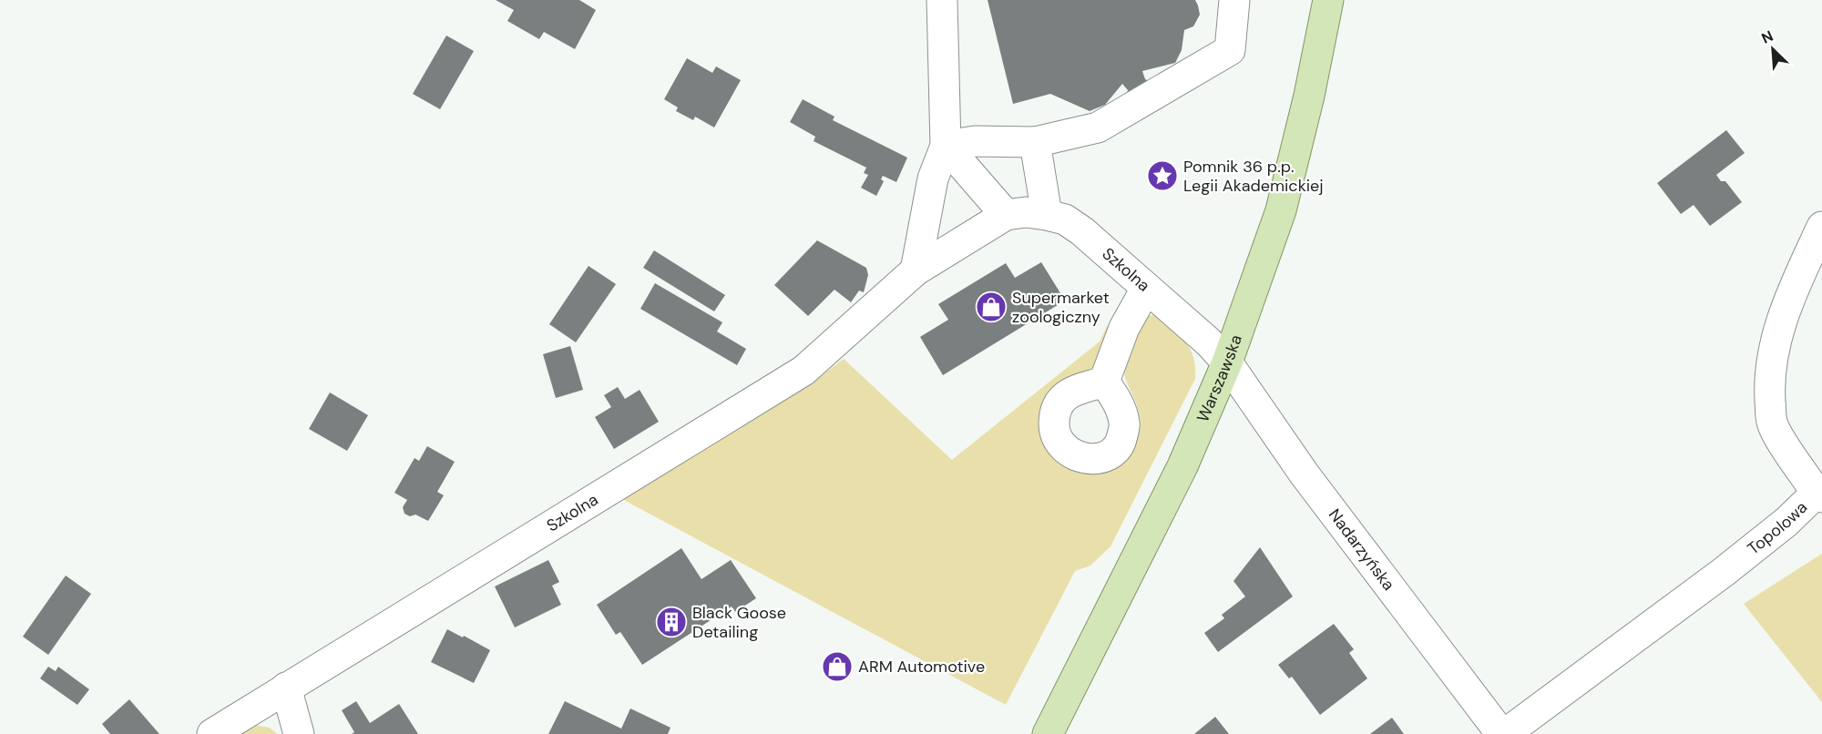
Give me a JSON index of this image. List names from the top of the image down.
{
  "streets": {
    "main road": ["Warszawska"],
    "street": ["Szkolna", "Topolowa", "Nadarzyńska"]
  },
  "crossings": [
    ["Szkolna", "Warszawska"],
    ["Szkolna", "Nadarzyńska"],
    ["Warszawska", "Nadarzyńska"],
    ["Topolowa", "Nadarzyńska"]
  ],
  "places": {
    "place": ["Pomnik 36 p.p. Legii Akademickiej"],
    "shop": ["Supermarket zoologiczny", "ARM Automotive"],
    "building": ["Black Goose Detailing"]
  },
  "north": "top left"
}
